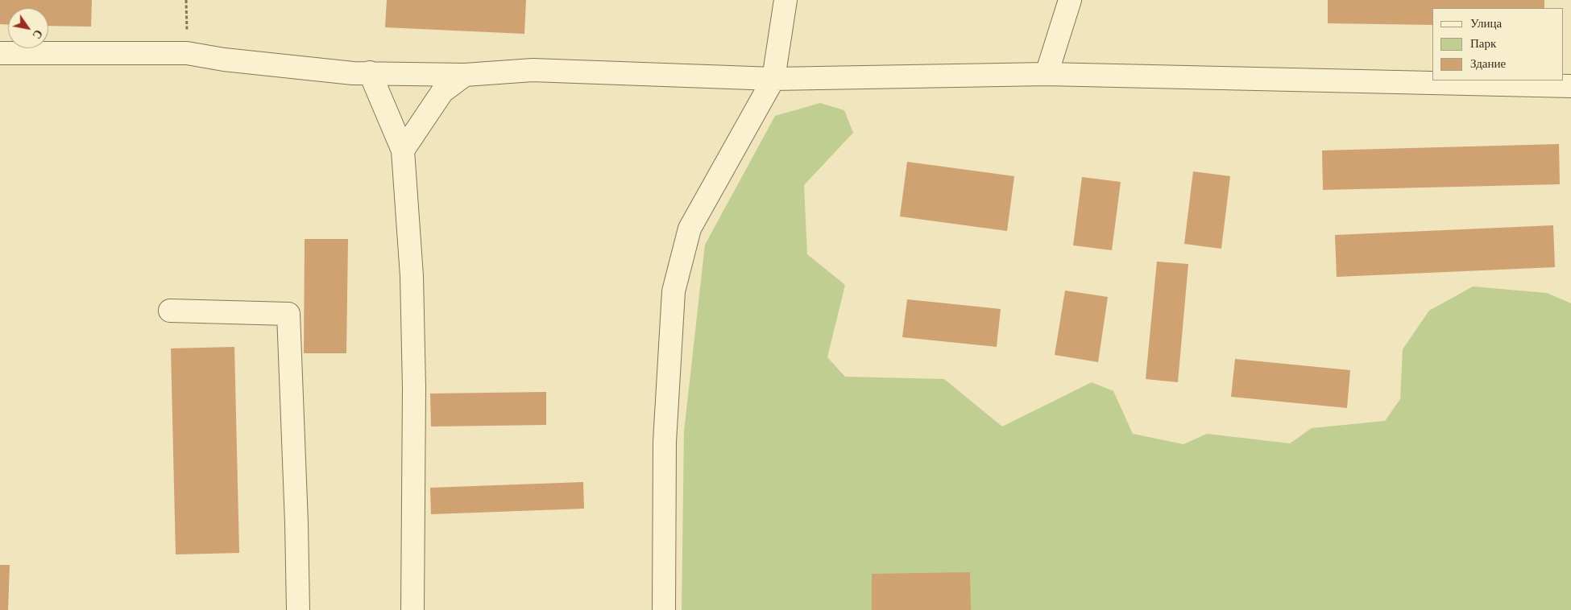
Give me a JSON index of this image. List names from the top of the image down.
{
  "legend": ["Улица", "Парк", "Здание"],
  "north": "bottom right"
}
